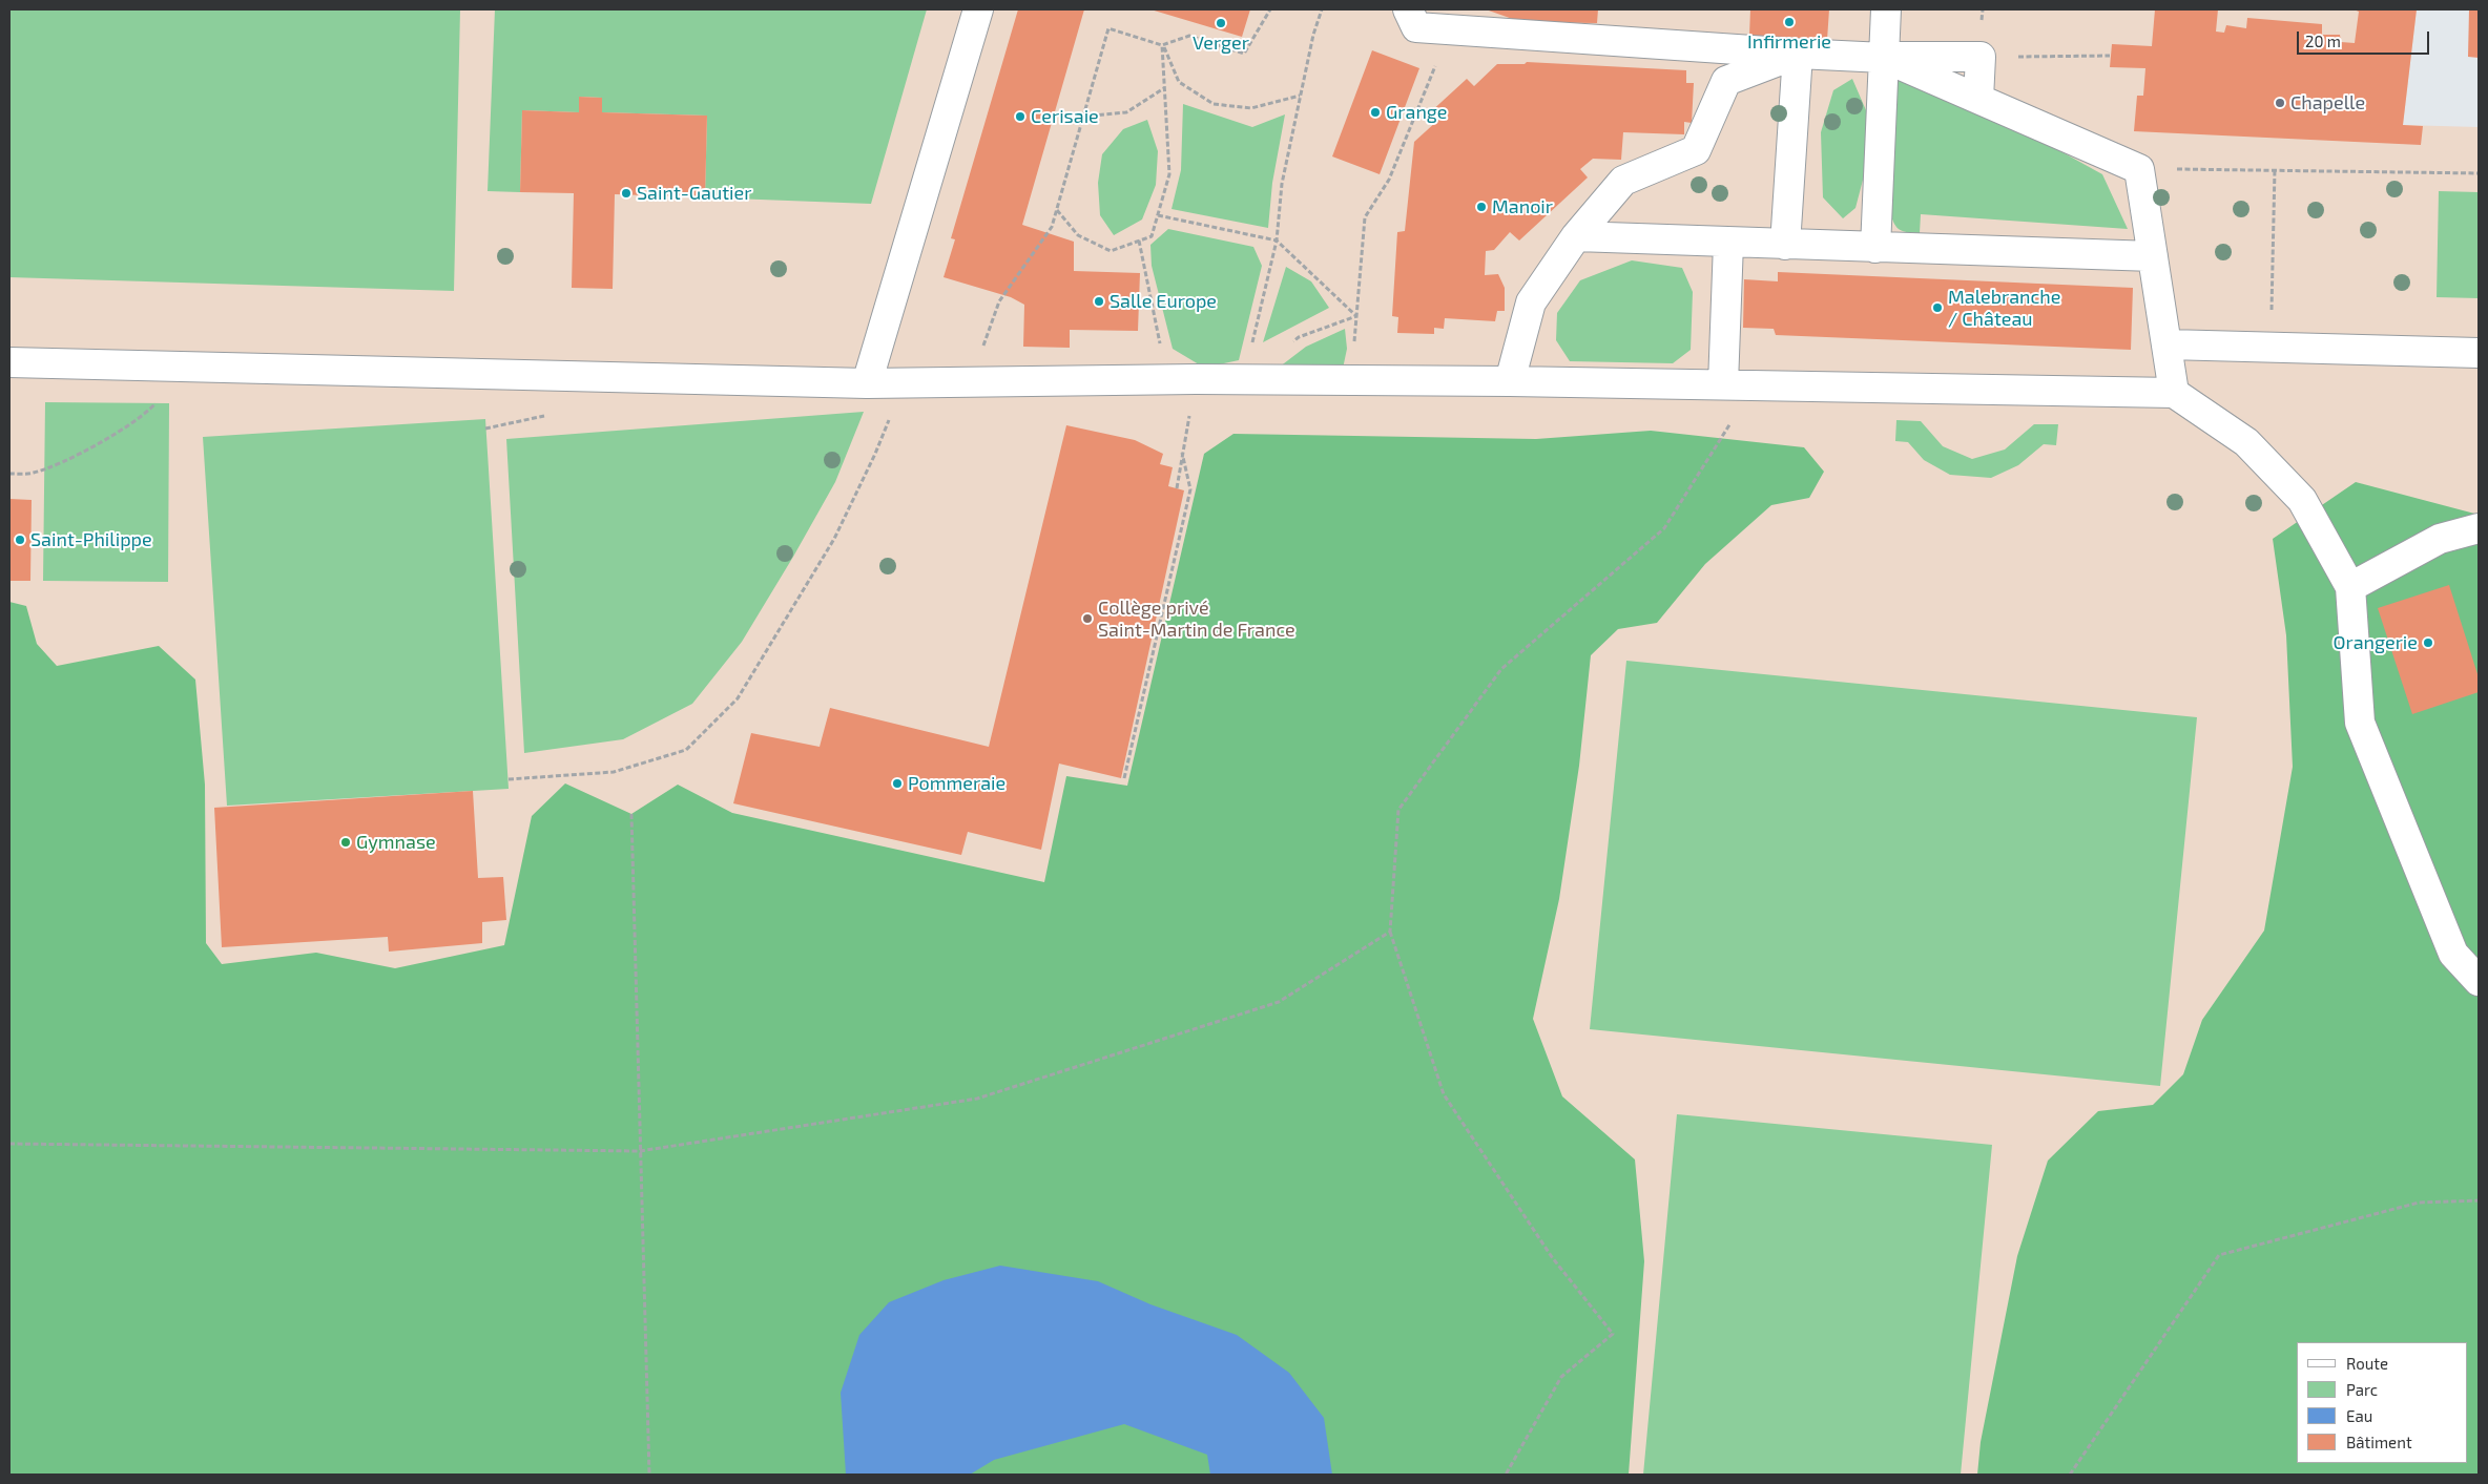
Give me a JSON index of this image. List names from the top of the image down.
{
  "places": [
    "Infirmerie",
    "Verger",
    "Chapelle",
    "Grange",
    "Cerisaie",
    "Saint-Gautier",
    "Manoir",
    "Salle Europe",
    "Malebranche / Château",
    "Saint-Philippe",
    "Collège privé Saint-Martin de France",
    "Orangerie",
    "Pommeraie",
    "Gymnase"
  ],
  "legend": [
    "Route",
    "Parc",
    "Eau",
    "Bâtiment"
  ],
  "scale_bar": "20 m"
}
